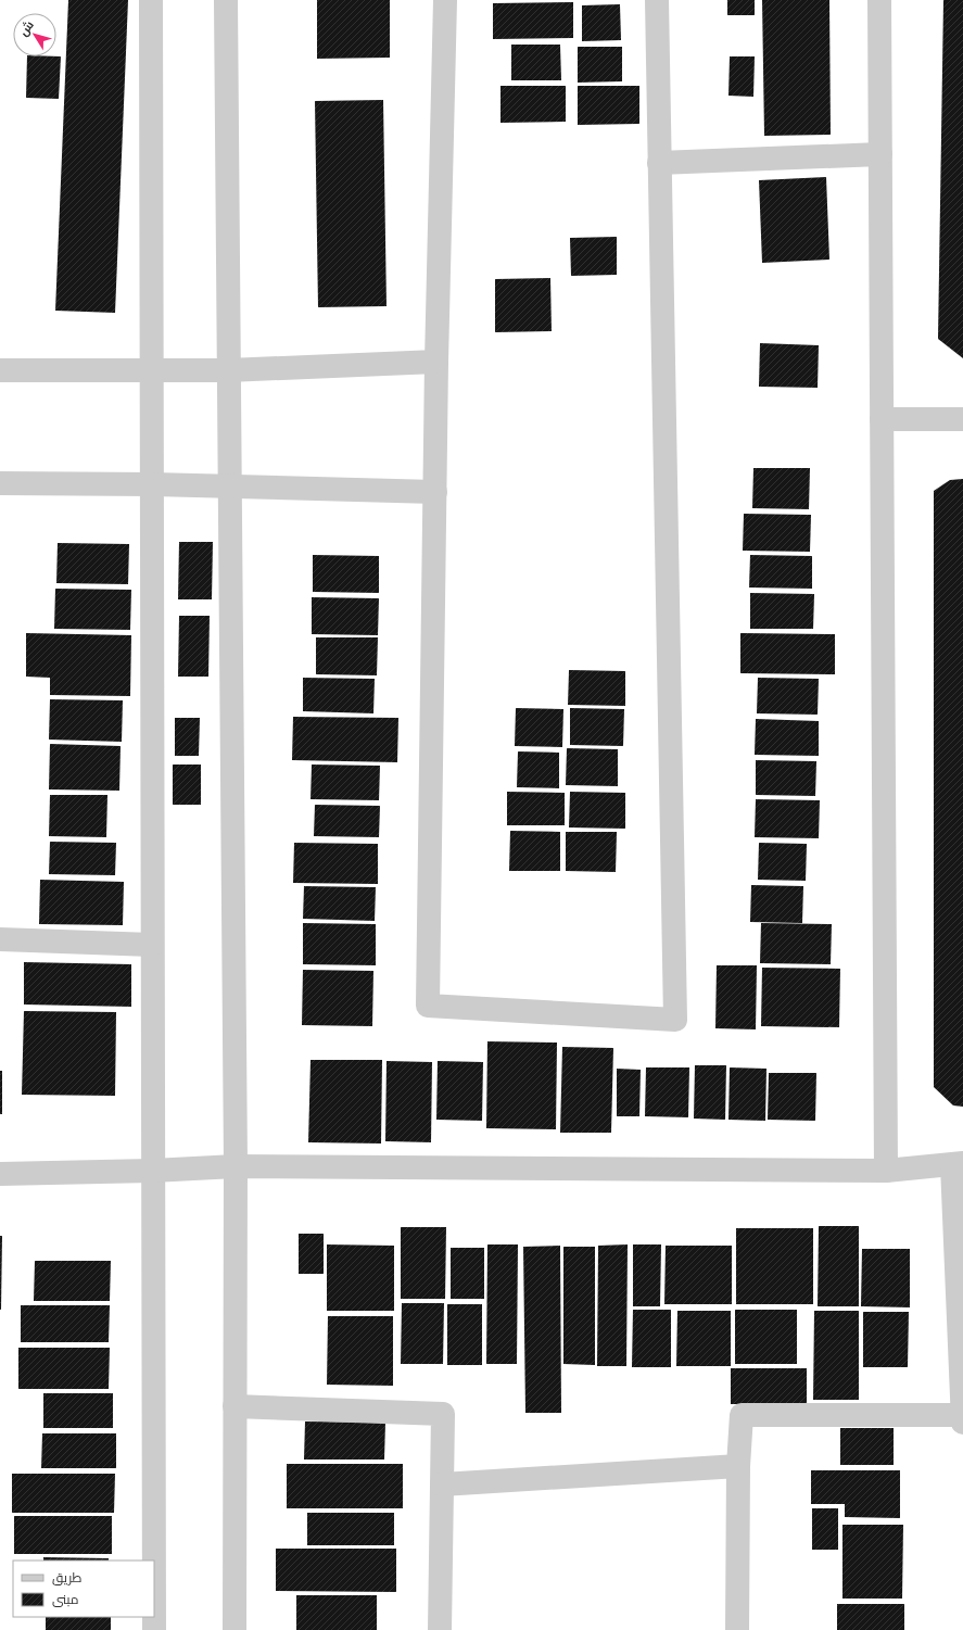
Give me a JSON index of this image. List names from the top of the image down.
{
  "legend": ["طريق", "مبنى"],
  "north": "top left"
}
